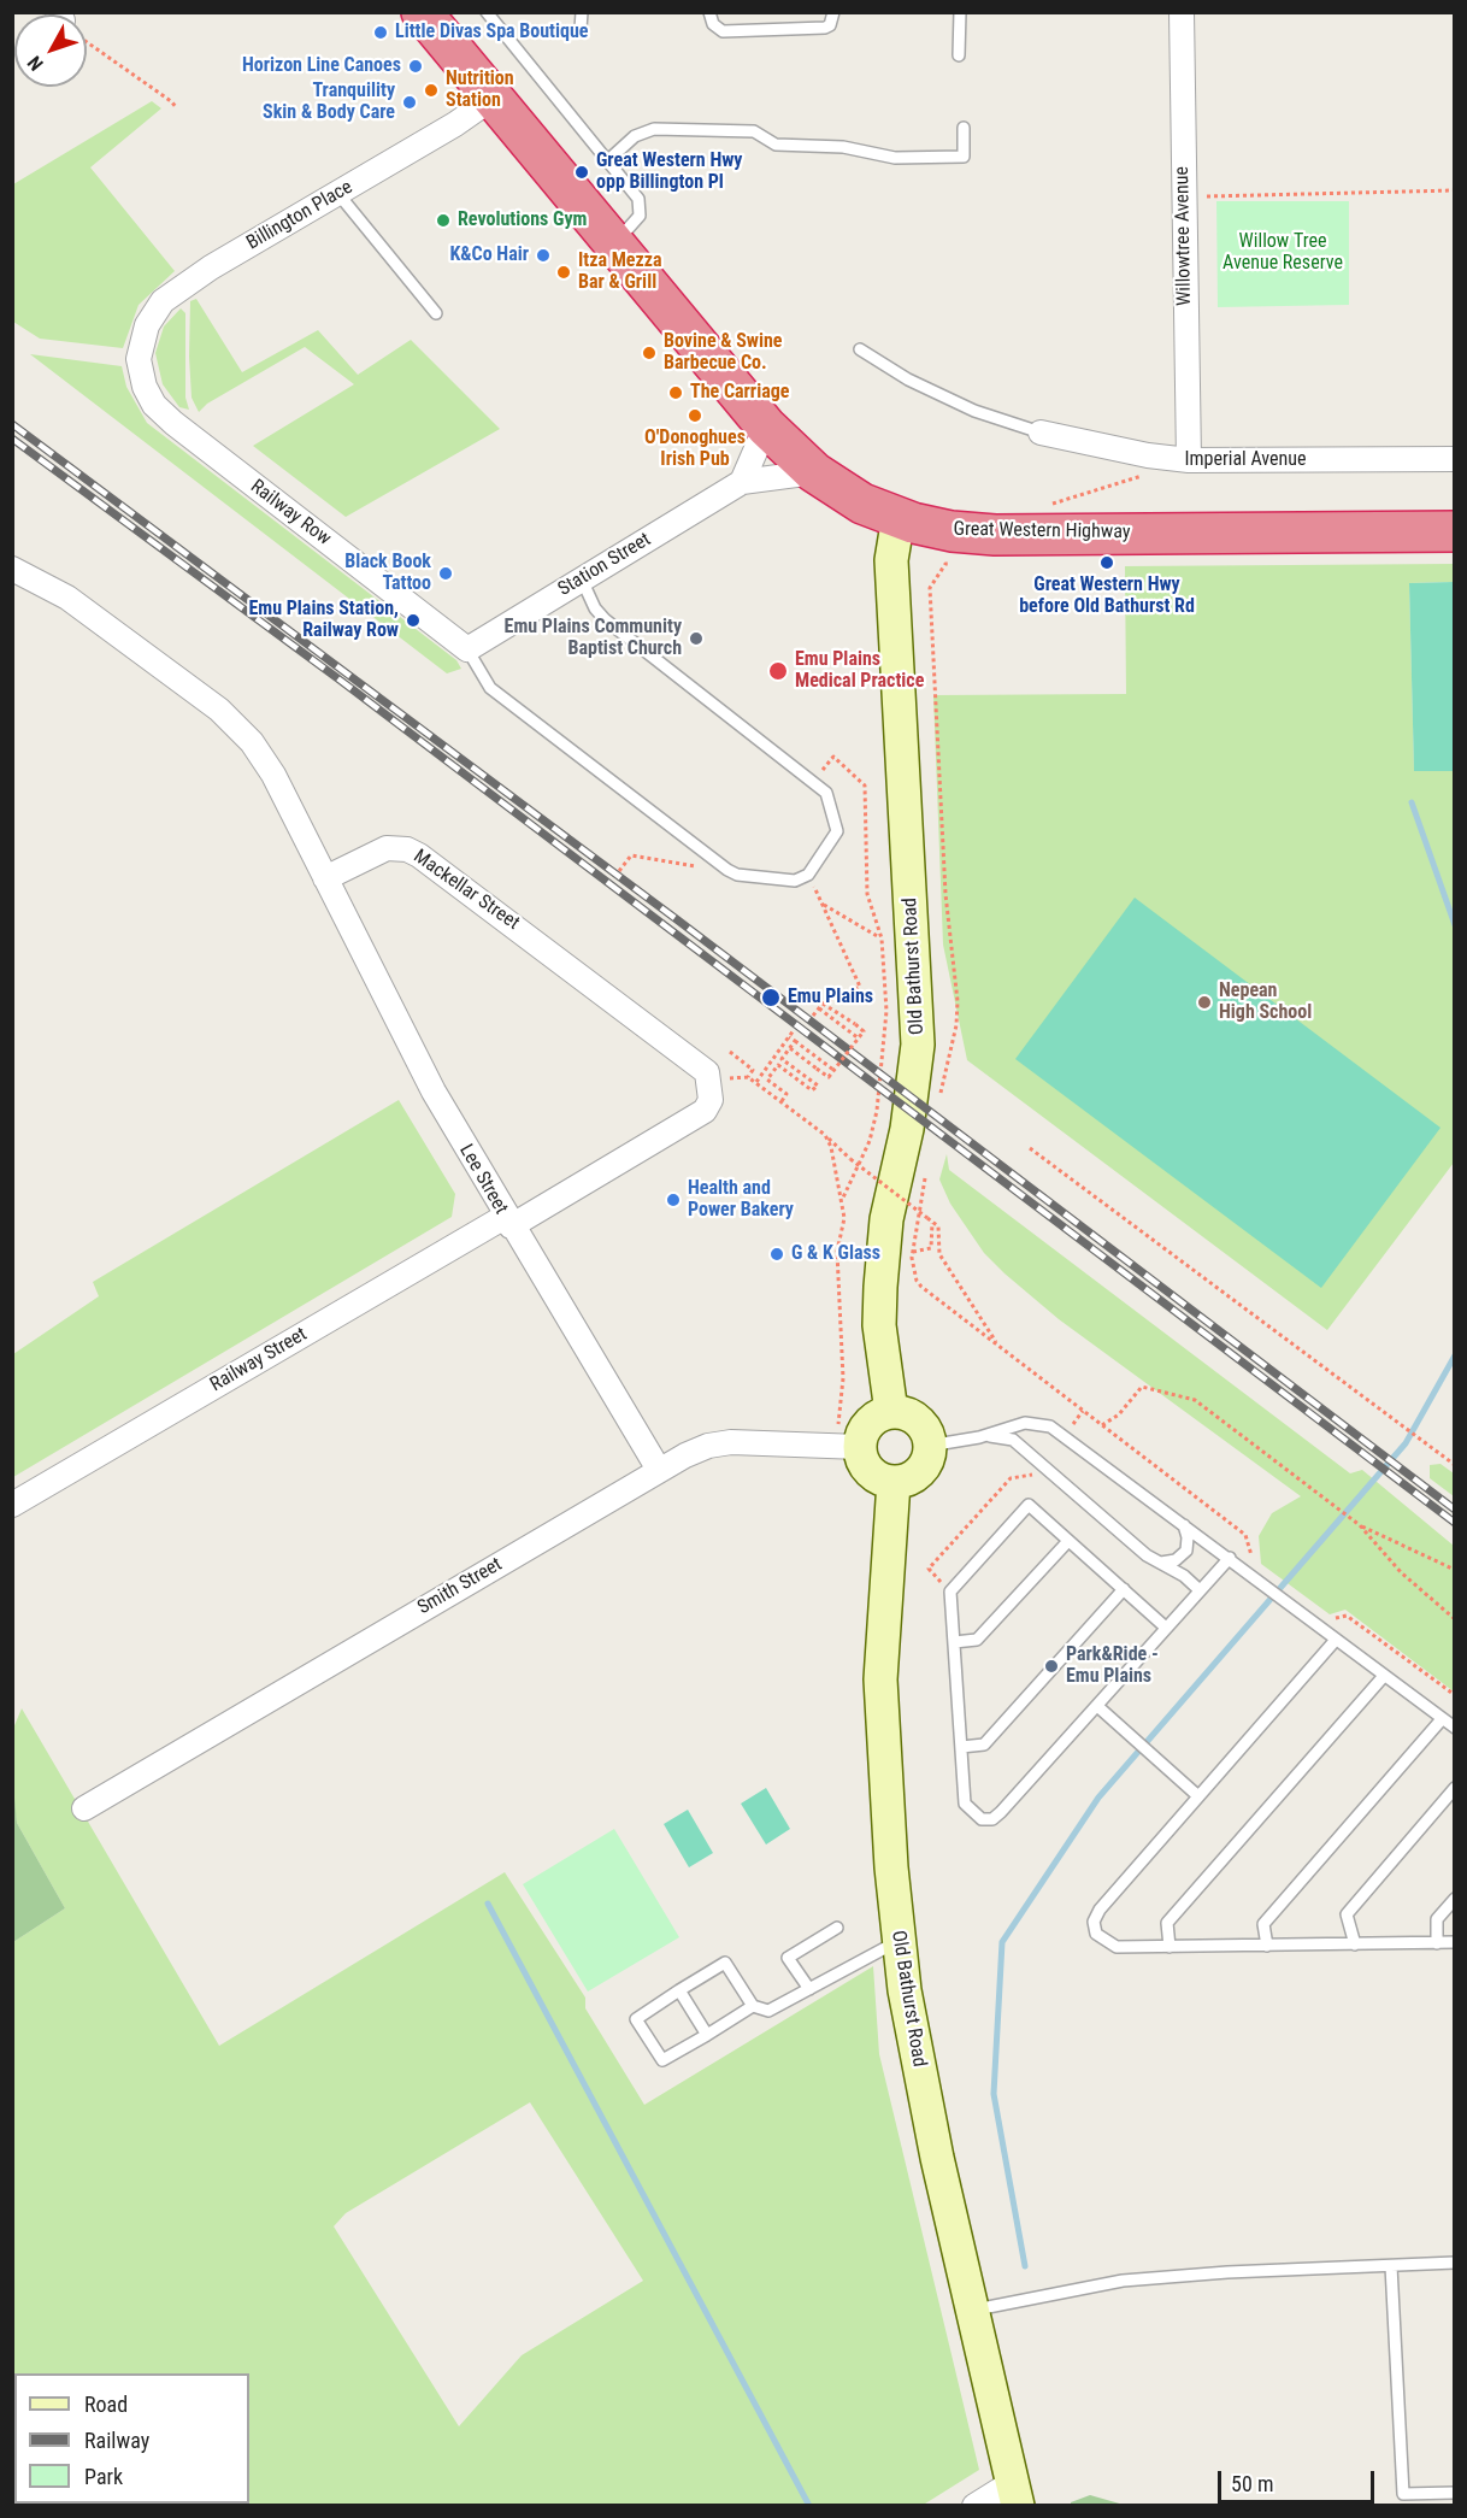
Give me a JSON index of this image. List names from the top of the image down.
{
  "streets": {
    "highway": ["Great Western Highway"],
    "main road": ["Old Bathurst Road"],
    "street": [
      "Billington Place",
      "Willowtree Avenue",
      "Imperial Avenue",
      "Railway Row",
      "Station Street",
      "Mackellar Street",
      "Lee Street",
      "Railway Street",
      "Smith Street"
    ]
  },
  "crossings": [
    ["Billington Place", "Railway Row"],
    ["Billington Place", "Great Western Highway"],
    ["Willowtree Avenue", "Imperial Avenue"],
    ["Railway Row", "Station Street"],
    ["Great Western Highway", "Station Street"],
    ["Great Western Highway", "Old Bathurst Road"],
    ["Mackellar Street", "Lee Street"],
    ["Mackellar Street", "Railway Street"],
    ["Old Bathurst Road", "Smith Street"],
    ["Lee Street", "Railway Street"],
    ["Lee Street", "Smith Street"]
  ],
  "parks": ["Willow Tree Avenue Reserve"],
  "places": [
    "Little Divas Spa Boutique",
    "Horizon Line Canoes",
    "Nutrition Station",
    "Tranquility Skin & Body Care",
    "Great Western Hwy opp Billington Pl",
    "Revolutions Gym",
    "K&Co Hair",
    "Itza Mezza Bar & Grill",
    "Bovine & Swine Barbecue Co.",
    "The Carriage",
    "O'Donoghues Irish Pub",
    "Great Western Hwy before Old Bathurst Rd",
    "Black Book Tattoo",
    "Emu Plains Station, Railway Row",
    "Emu Plains Community Baptist Church",
    "Emu Plains Medical Practice",
    "Emu Plains",
    "Nepean High School",
    "Health and Power Bakery",
    "G & K Glass",
    "Park&Ride - Emu Plains"
  ],
  "legend": ["Road", "Railway", "Park"],
  "scale_bar": "50 m",
  "north": "bottom left"
}
